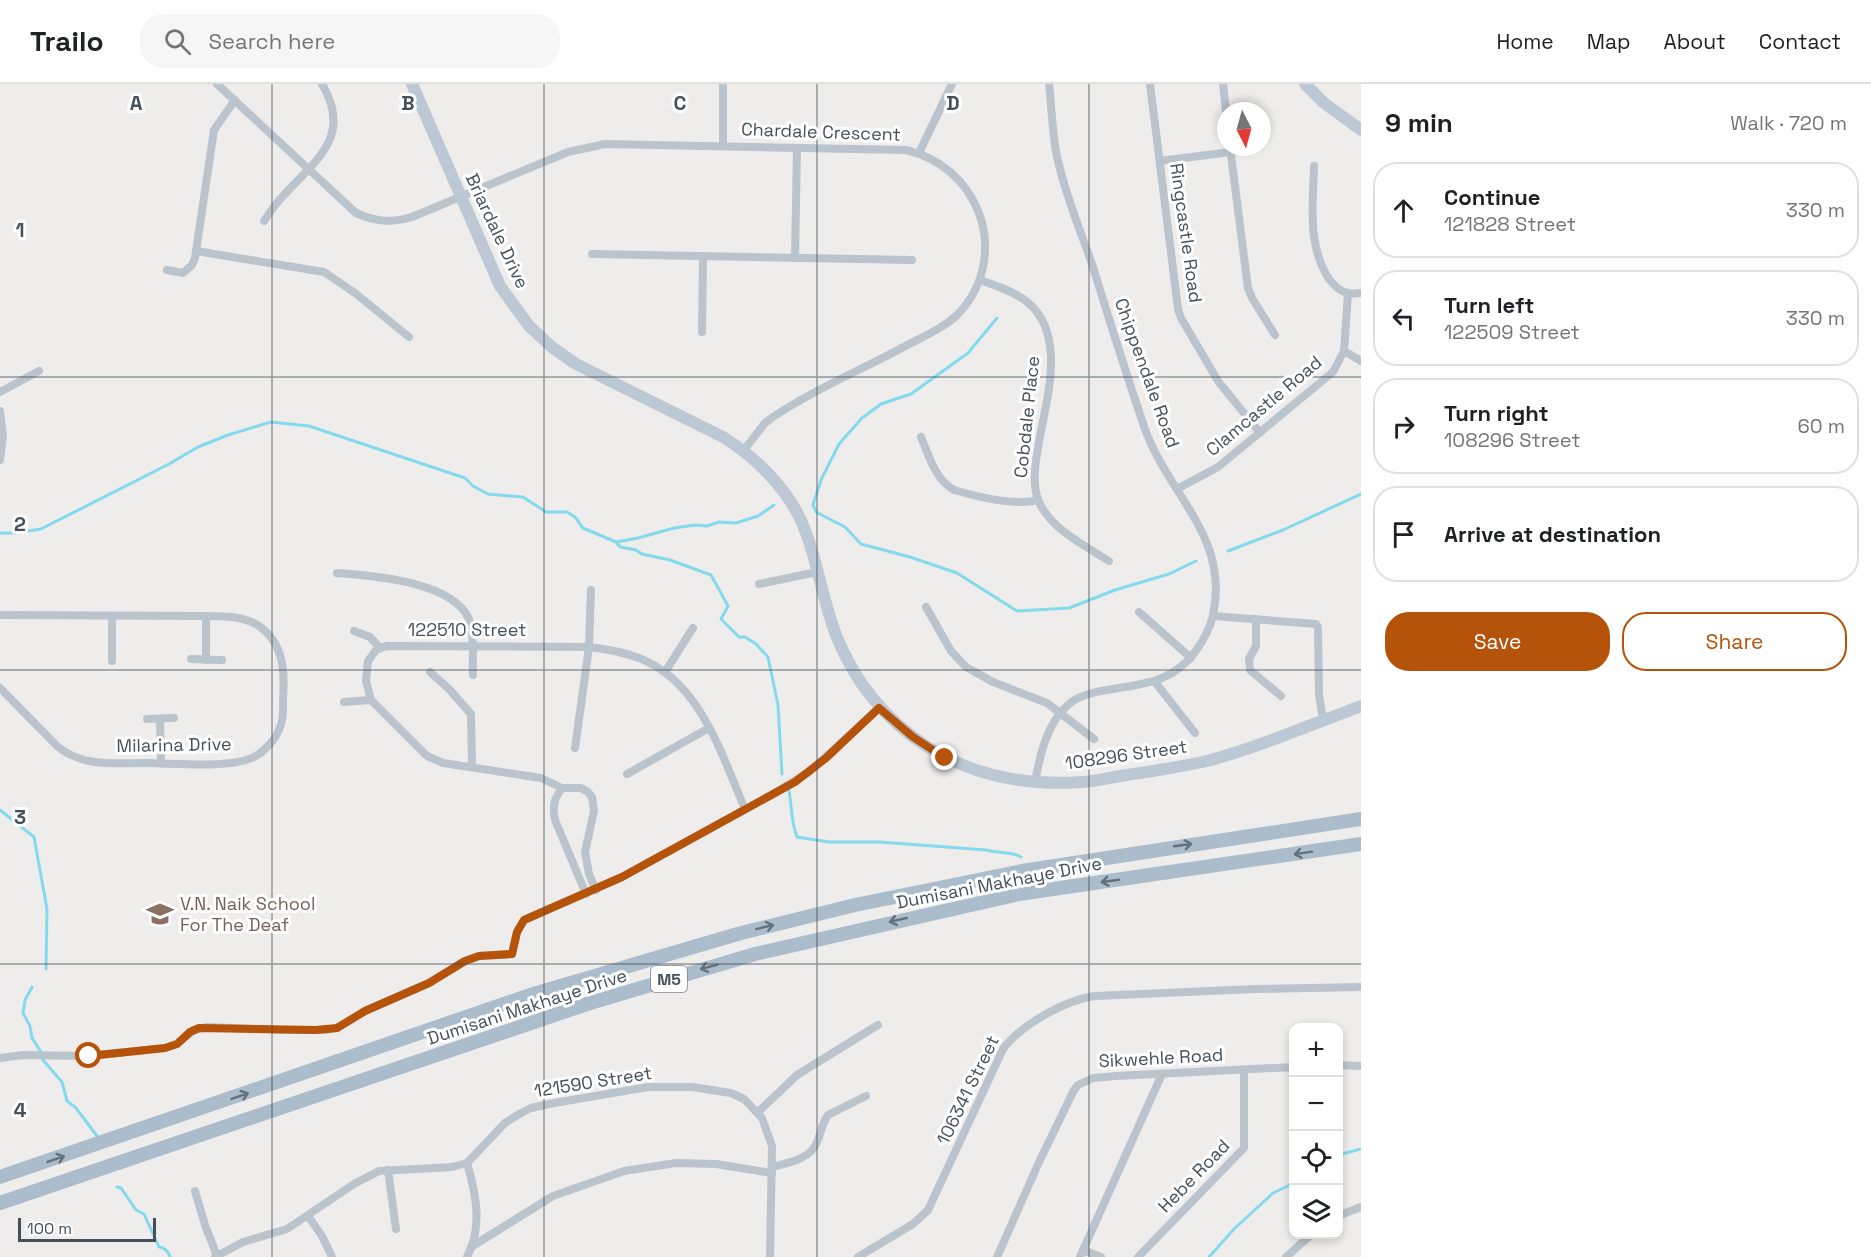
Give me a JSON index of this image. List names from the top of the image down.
{
  "streets": {
    "main road": ["Dumisani Makhaye Drive", "M5"],
    "street": [
      "Chardale Crescent",
      "Briardale Drive",
      "Ringcastle Road",
      "Chippendale Road",
      "Clamcastle Road",
      "Cobdale Place",
      "122510 Street",
      "Milarina Drive",
      "108296 Street",
      "Sikwehle Road",
      "121590 Street",
      "106341 Street",
      "Hebe Road"
    ]
  },
  "crossings": [
    ["Chardale Crescent", "Briardale Drive"],
    ["Chardale Crescent", "Cobdale Place"],
    ["Chardale Crescent", "108296 Street"],
    ["Briardale Drive", "108296 Street"],
    ["Ringcastle Road", "Clamcastle Road"],
    ["Chippendale Road", "Clamcastle Road"],
    ["Chippendale Road", "108296 Street"],
    ["Sikwehle Road", "Hebe Road"]
  ],
  "places": {
    "school or university": ["V.N. Naik School For The Deaf"]
  },
  "scale_bar": "100 m",
  "north": "bottom",
  "page": {
    "header": "Trailo",
    "search": "Search here",
    "nav": [
      "Home",
      "Map",
      "About",
      "Contact"
    ],
    "heading": ["9 min", "Walk · 720 m"],
    "list": [
      ["Continue", "121828 Street", "330 m"],
      ["Turn left", "122509 Street", "330 m"],
      ["Turn right", "108296 Street", "60 m"],
      "Arrive at destination"
    ],
    "buttons": ["Save", "Share"],
    "map_buttons": ["+", "−"],
    "scale": "100 m"
  },
  "grid": {
    "columns": [
      "A",
      "B",
      "C",
      "D"
    ],
    "rows": [
      "1",
      "2",
      "3",
      "4"
    ]
  }
}
